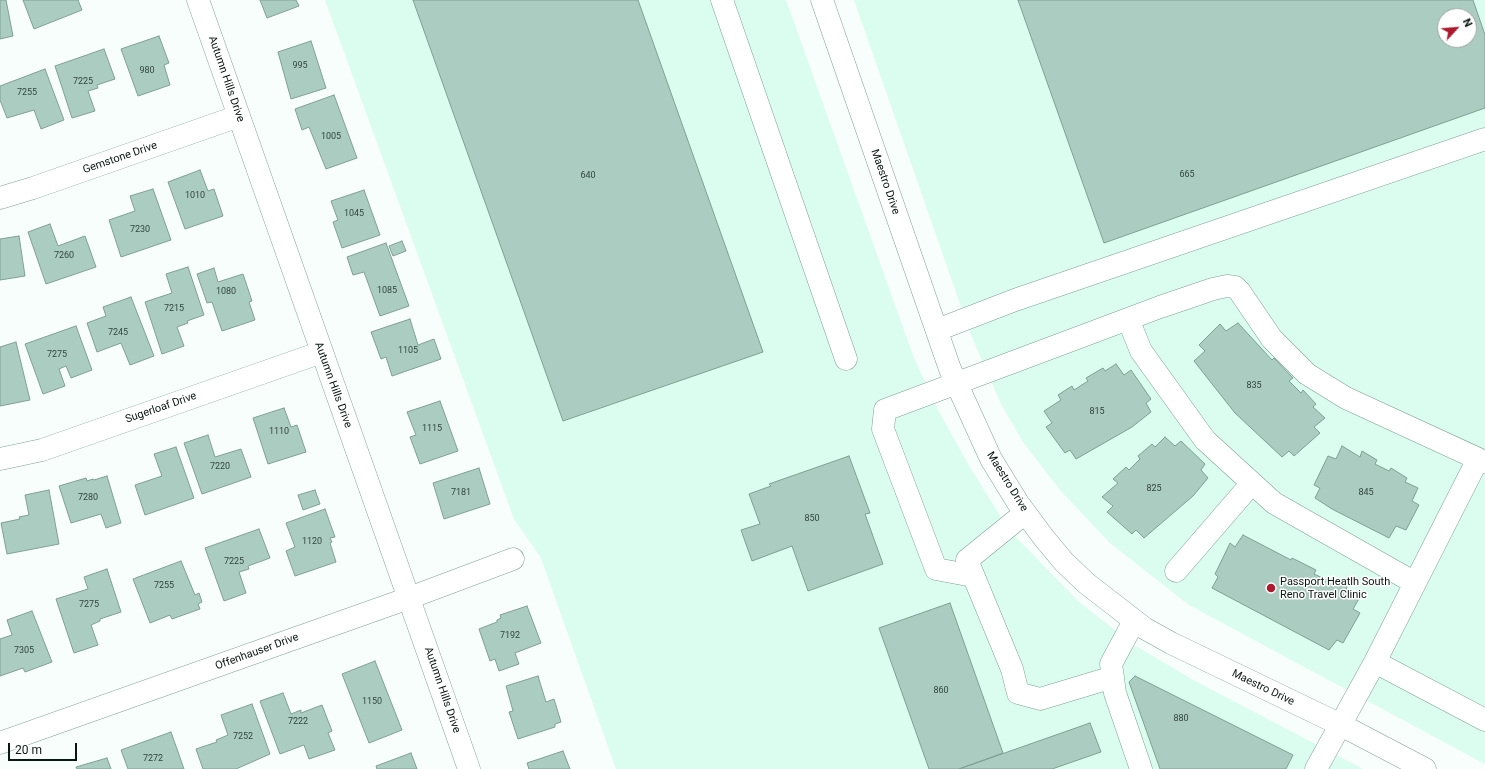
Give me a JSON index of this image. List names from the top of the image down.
{
  "streets": {
    "street": [
      "Autumn Hills Drive",
      "Gemstone Drive",
      "Maestro Drive",
      "Sugerloaf Drive",
      "Offenhauser Drive"
    ]
  },
  "crossings": [
    ["Autumn Hills Drive", "Gemstone Drive"],
    ["Autumn Hills Drive", "Sugerloaf Drive"],
    ["Autumn Hills Drive", "Offenhauser Drive"]
  ],
  "places": ["Passport Heatlh South Reno Travel Clinic"],
  "house_numbers": [
    "995",
    "980",
    "7225",
    "7255",
    "1005",
    "665",
    "640",
    "1010",
    "1045",
    "7230",
    "7260",
    "1085",
    "1080",
    "7215",
    "7245",
    "1105",
    "7275",
    "835",
    "815",
    "1115",
    "1110",
    "7220",
    "825",
    "7181",
    "845",
    "7280",
    "850",
    "1120",
    "7225",
    "7255",
    "7275",
    "7192",
    "7305",
    "860",
    "1150",
    "880",
    "7222",
    "7252",
    "7272"
  ],
  "scale_bar": "20 m",
  "north": "top right"
}
